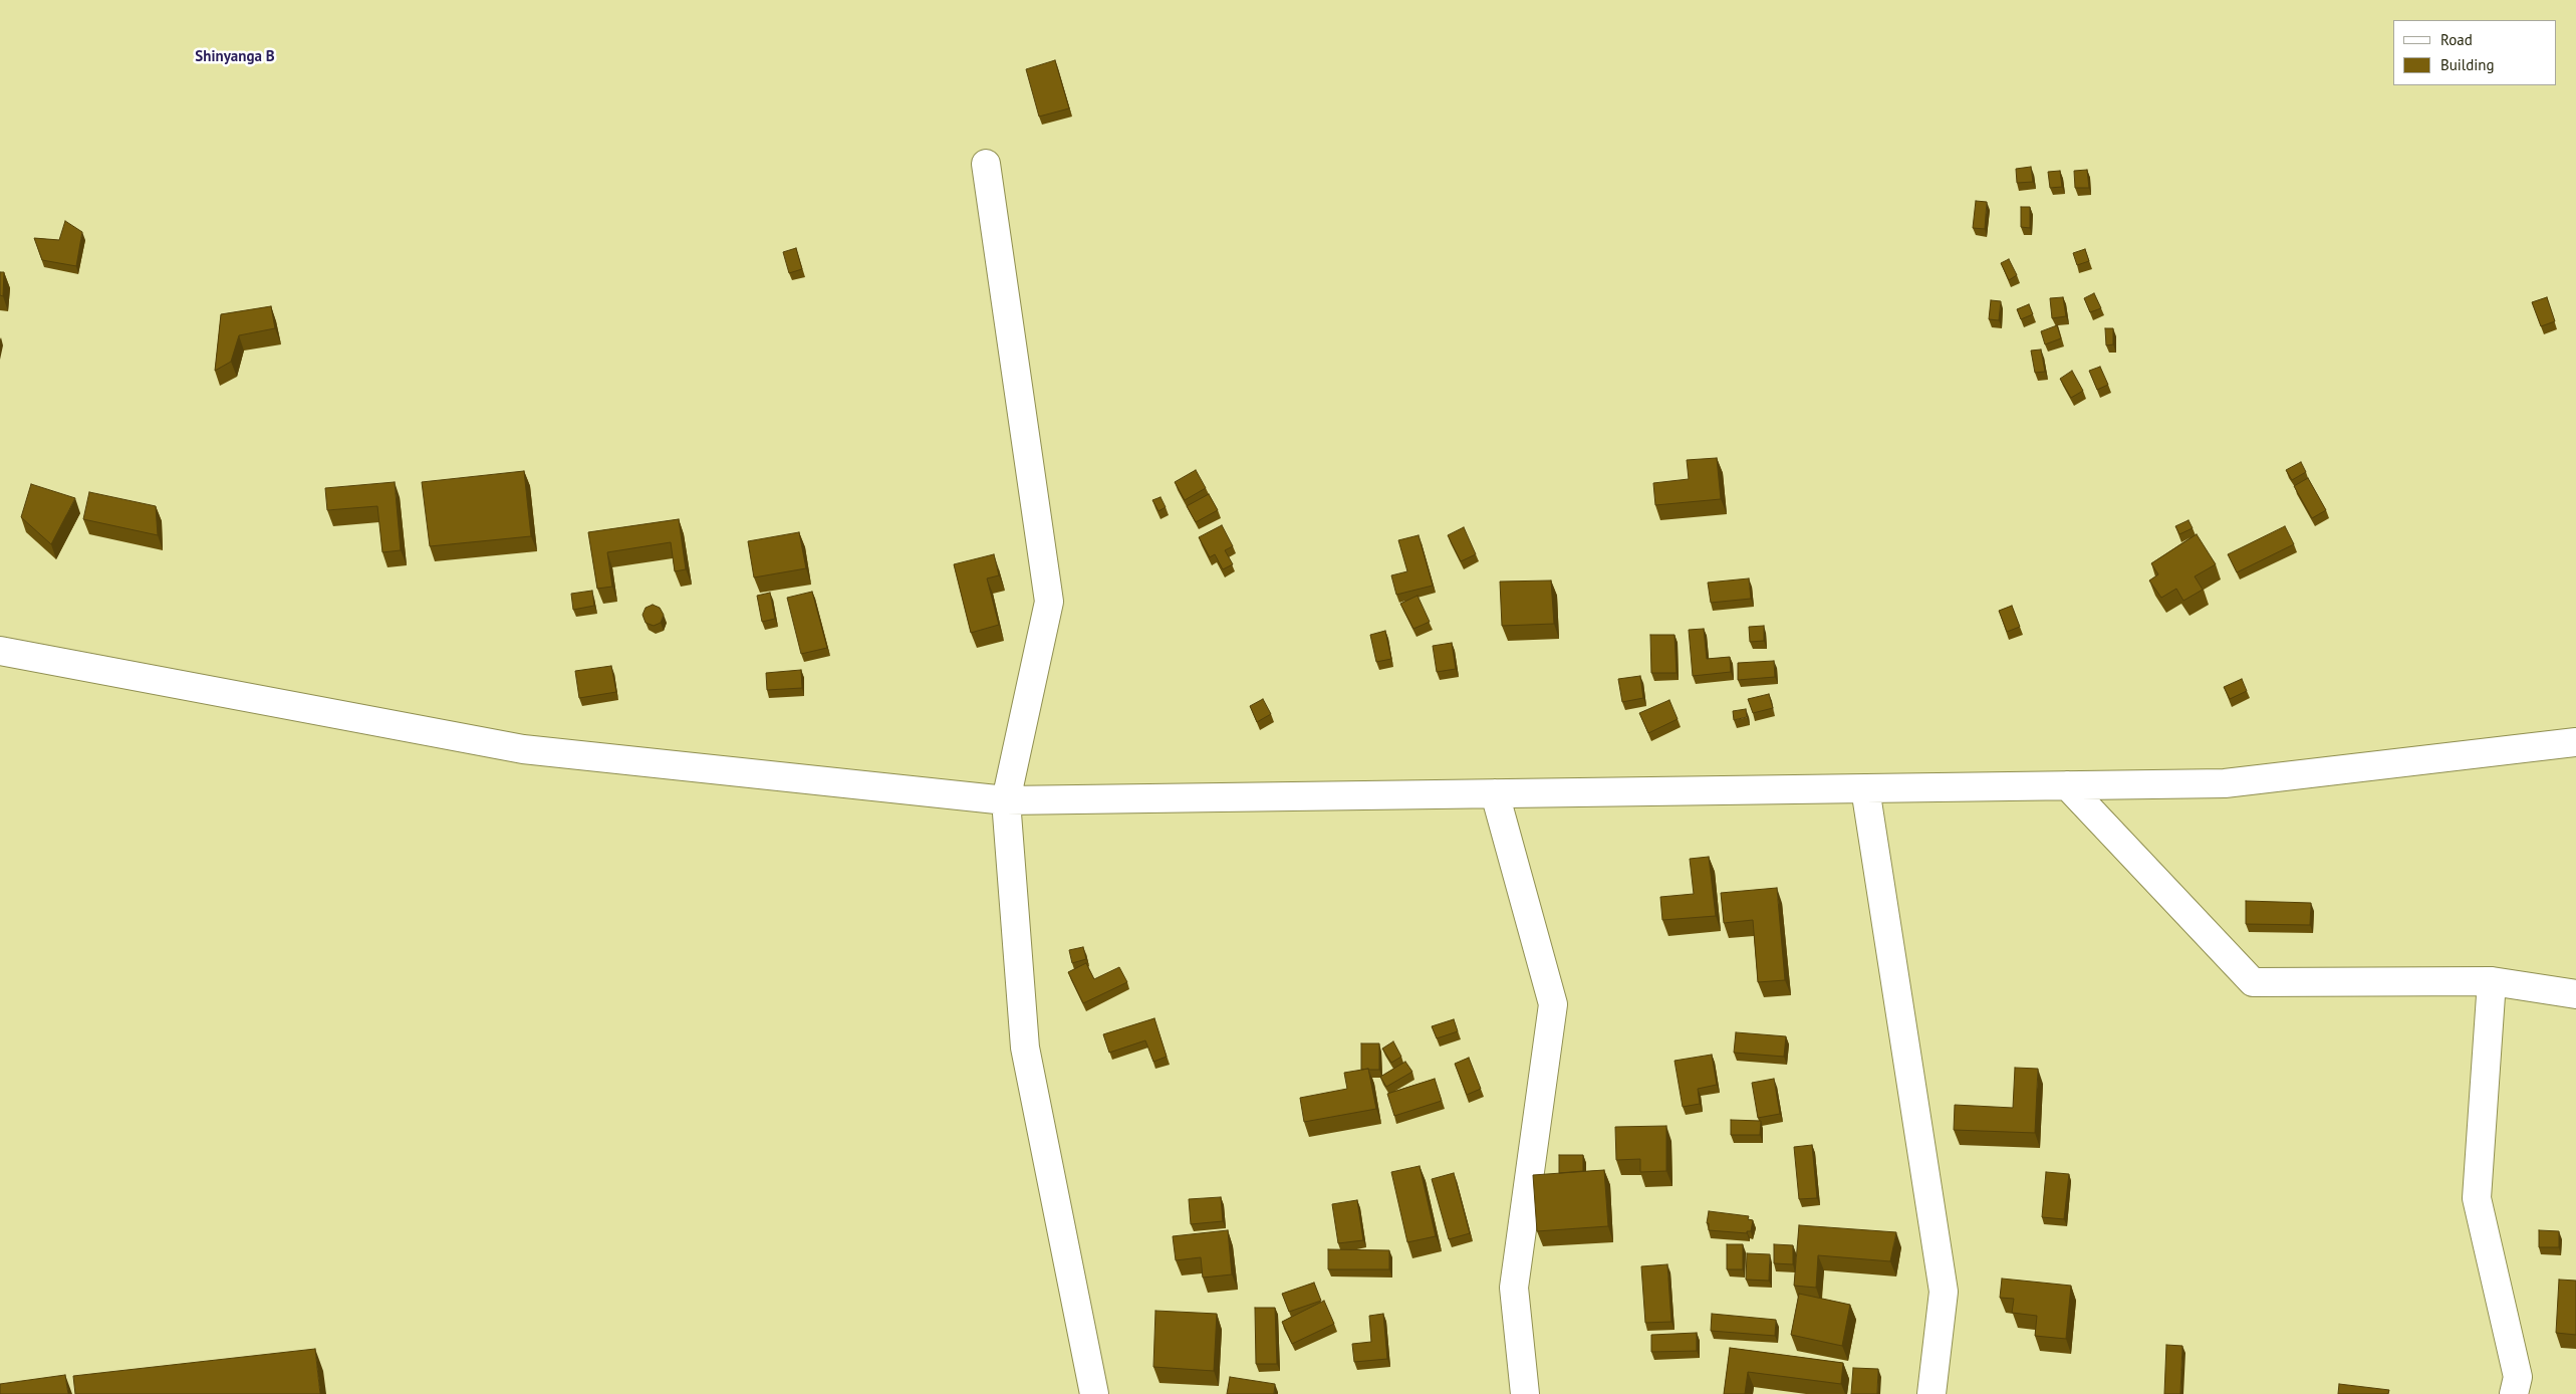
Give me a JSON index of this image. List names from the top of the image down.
{
  "districts": ["Shinyanga B"],
  "legend": ["Road", "Building"]
}
